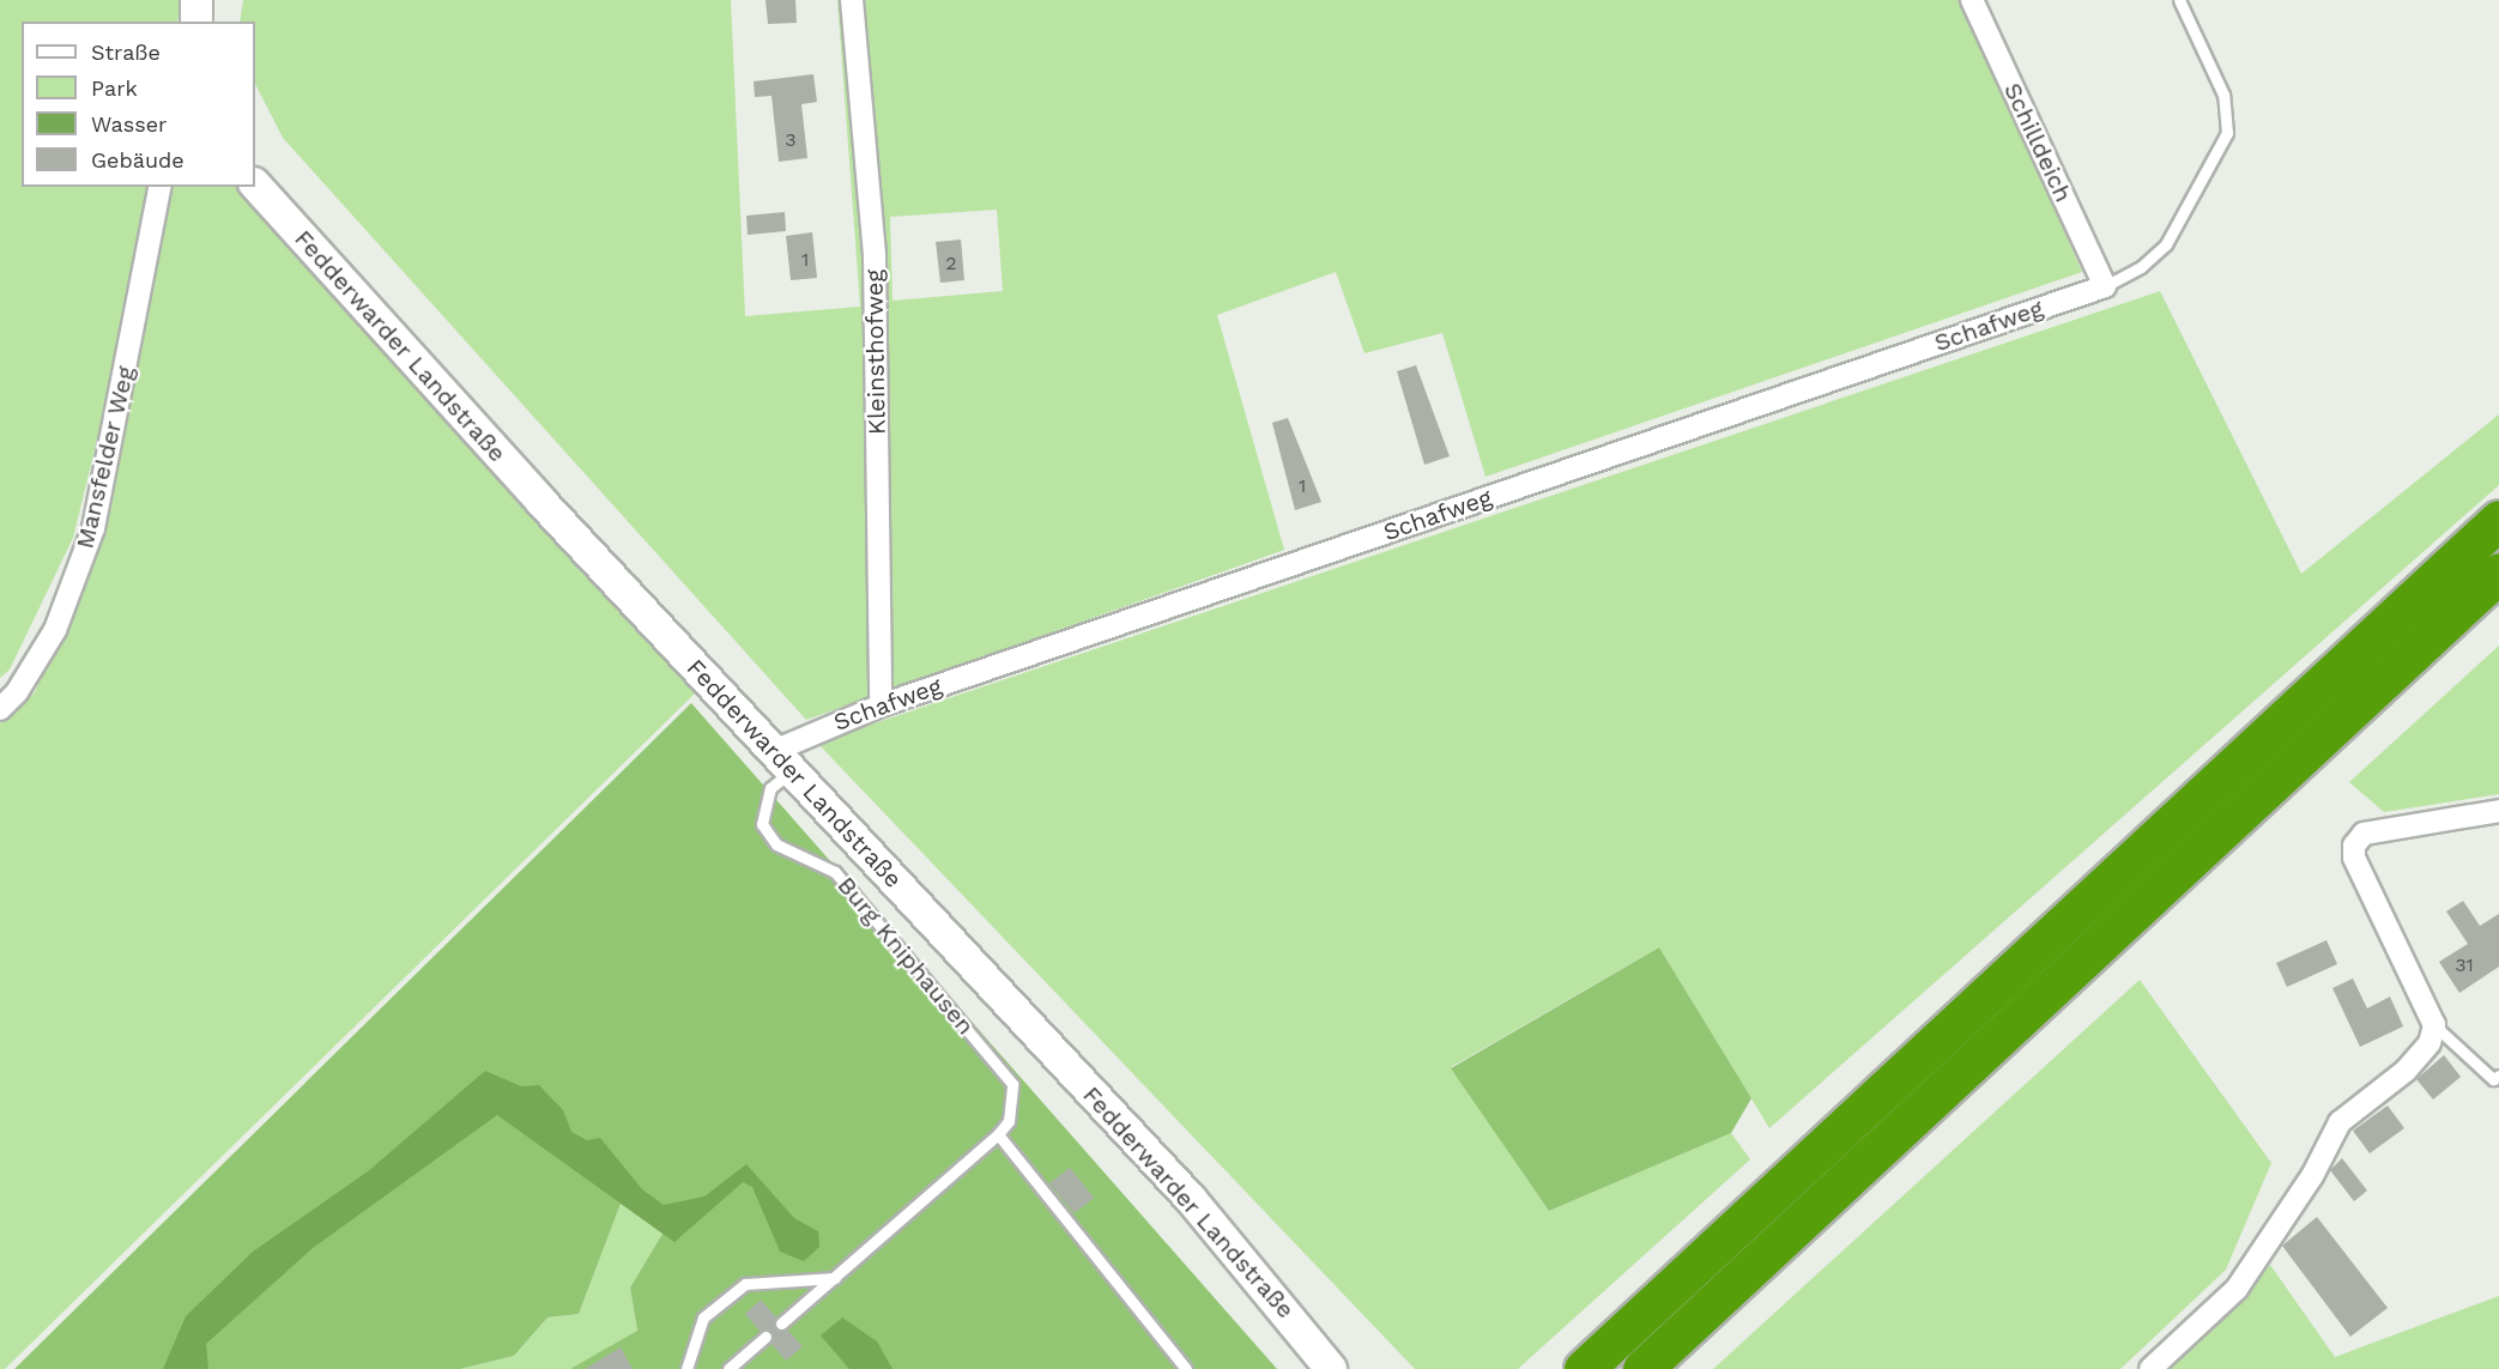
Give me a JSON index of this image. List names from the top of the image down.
{
  "streets": {
    "street": [
      "Schilldeich",
      "Schafweg",
      "Fedderwarder Landstraße",
      "Kleinsthofweg",
      "Mansfelder Weg"
    ],
    "lane": ["Burg Kniphausen"]
  },
  "crossings": [
    ["Schilldeich", "Schafweg"],
    ["Schafweg", "Fedderwarder Landstraße"],
    ["Schafweg", "Kleinsthofweg"],
    ["Schafweg", "Burg Kniphausen"],
    ["Fedderwarder Landstraße", "Burg Kniphausen"]
  ],
  "house_numbers": [
    "3",
    "1",
    "2",
    "1",
    "31"
  ],
  "legend": [
    "Straße",
    "Park",
    "Wasser",
    "Gebäude"
  ]
}
